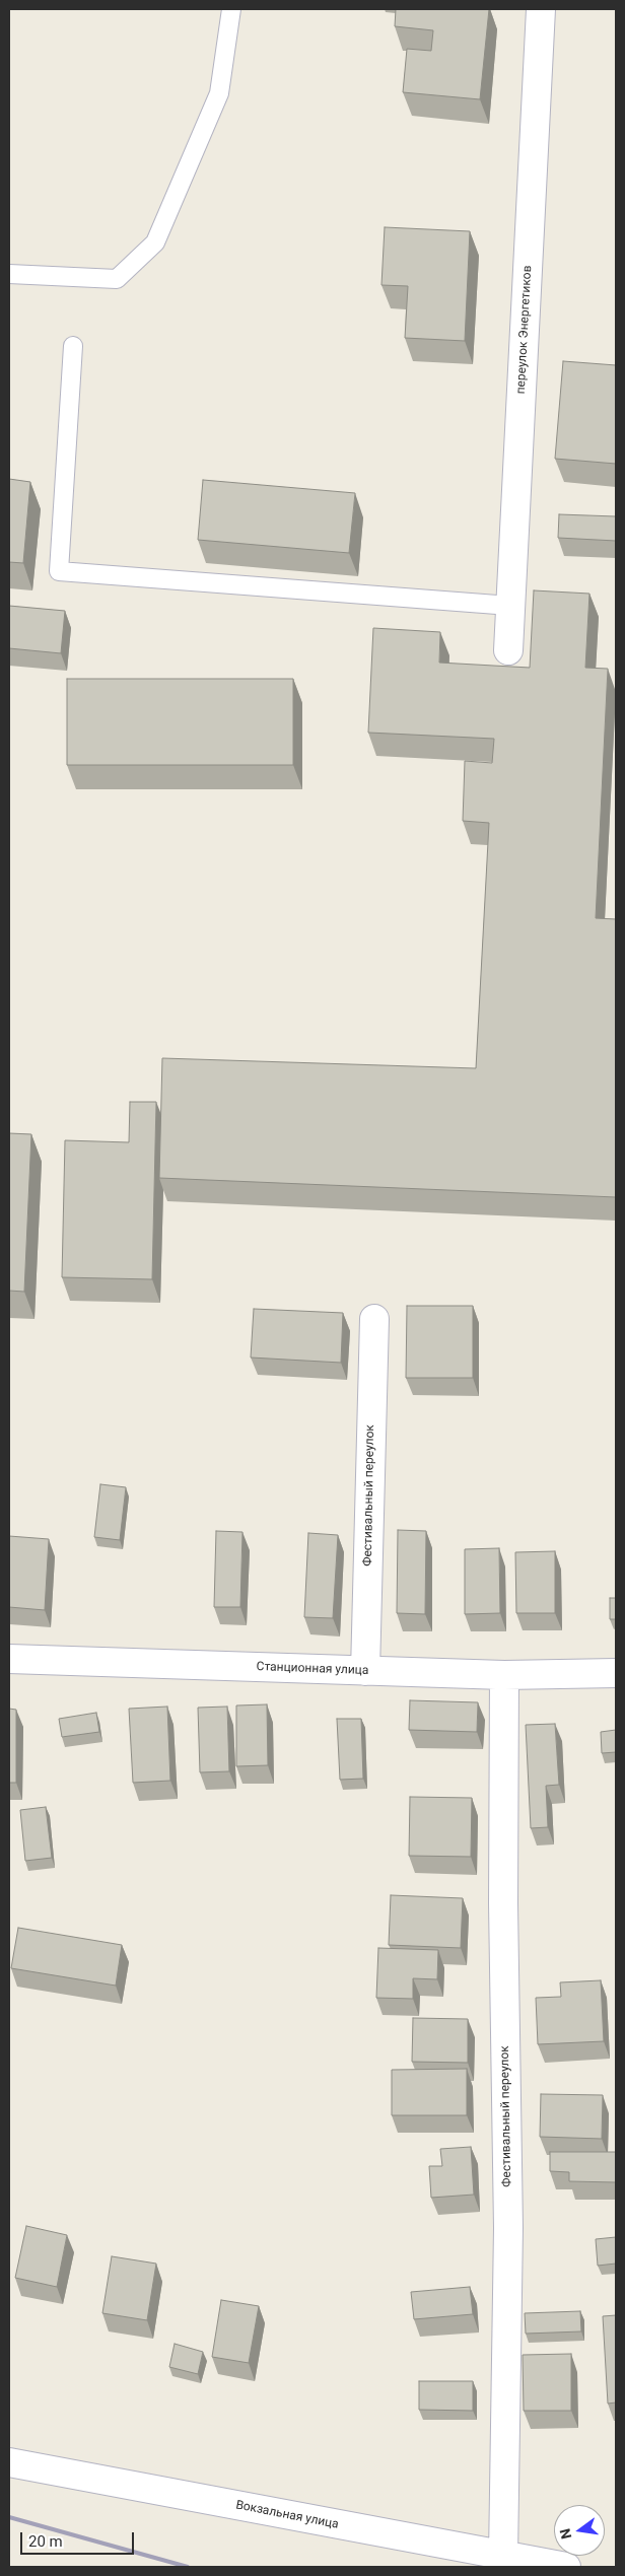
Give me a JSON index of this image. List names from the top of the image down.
{
  "streets": {
    "street": [
      "переулок Энергетиков",
      "Фестивальный переулок",
      "Станционная улица",
      "Вокзальная улица"
    ]
  },
  "crossings": [
    ["Фестивальный переулок", "Станционная улица"],
    ["Фестивальный переулок", "Вокзальная улица"]
  ],
  "scale_bar": "20 m",
  "north": "left"
}
